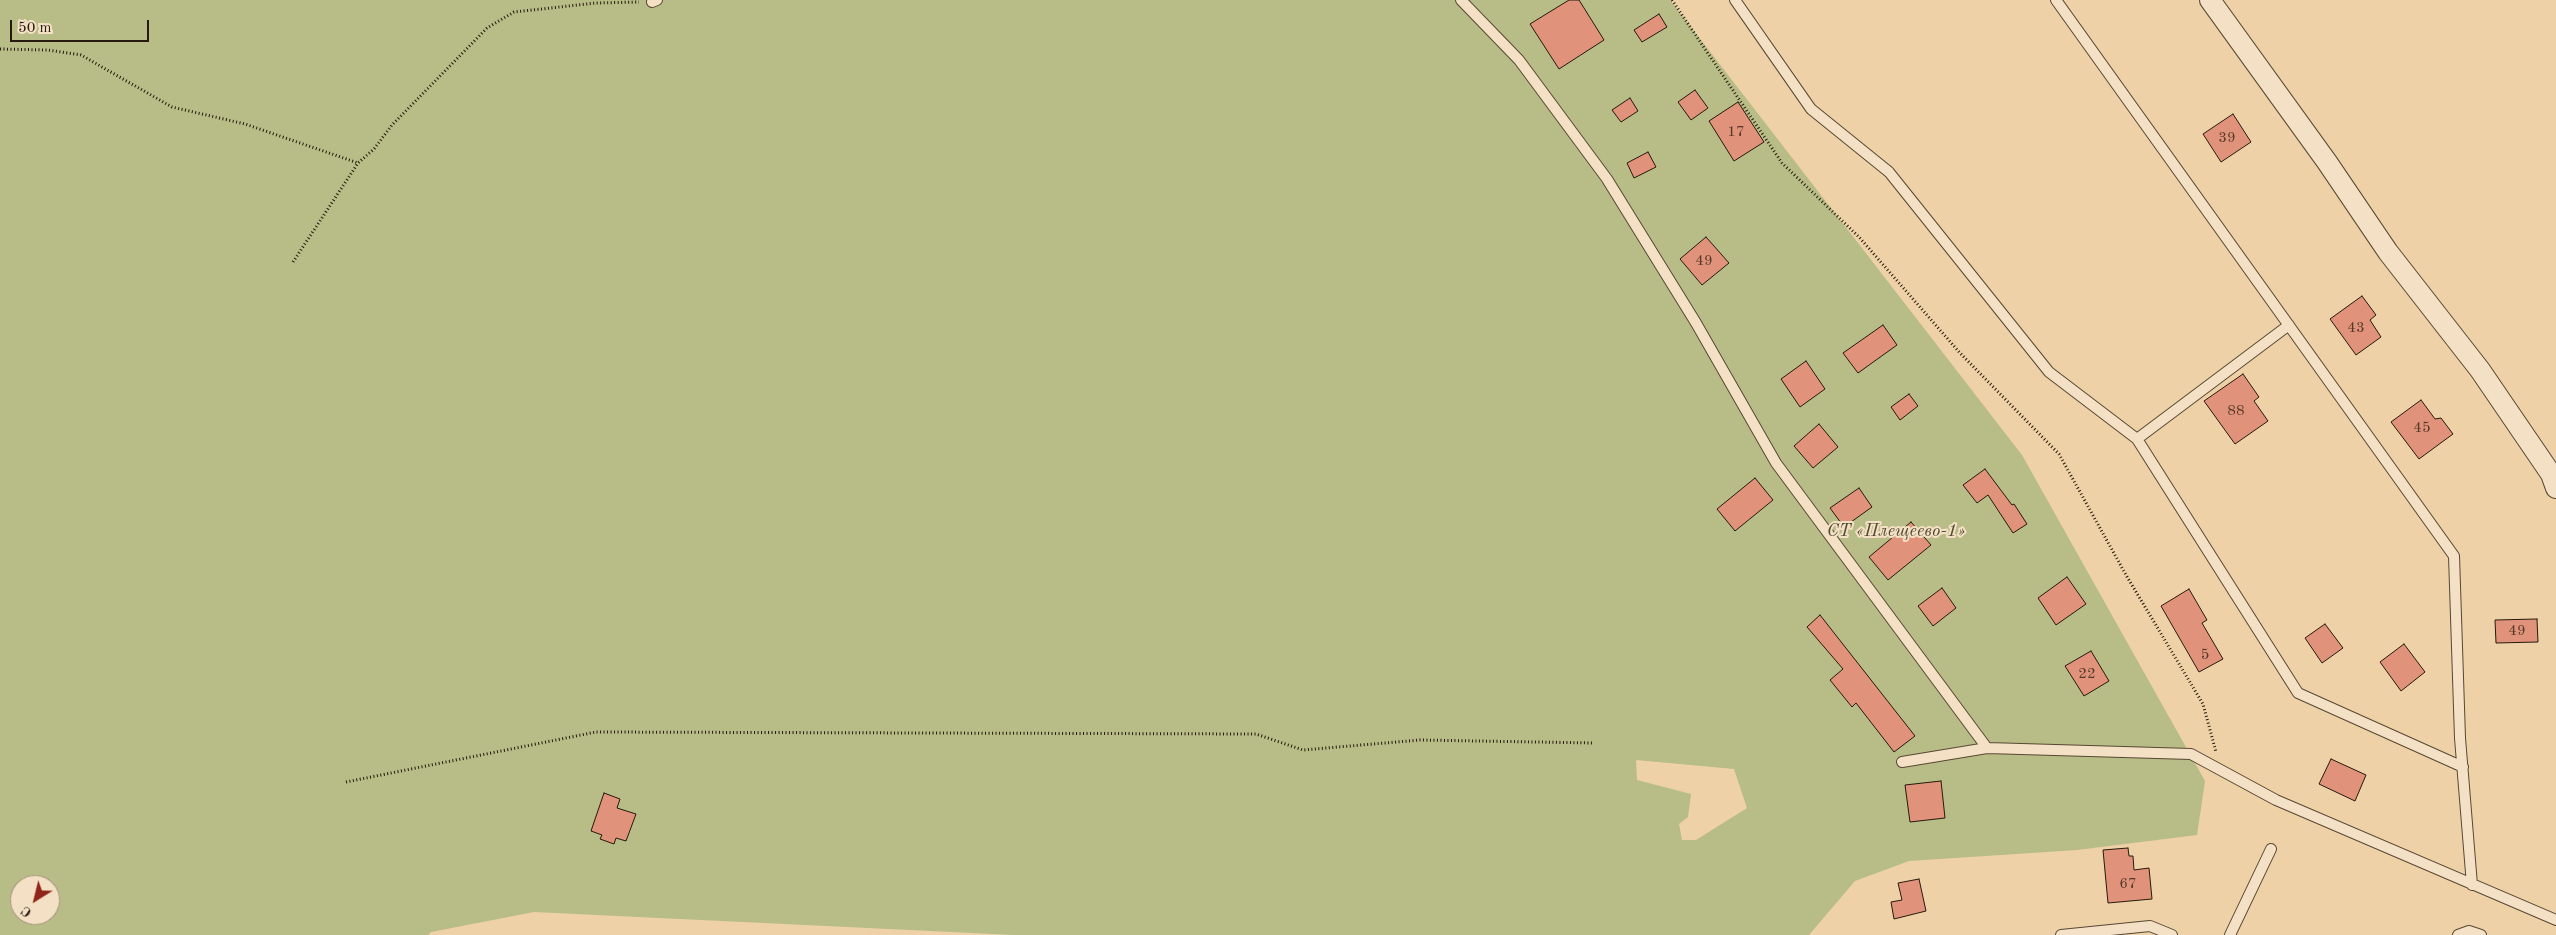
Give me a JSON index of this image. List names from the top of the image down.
{
  "parks": ["СТ «Плещеево-1»"],
  "house_numbers": [
    "17",
    "39",
    "49",
    "43",
    "88",
    "45",
    "49",
    "5",
    "22",
    "67"
  ],
  "scale_bar": "50 m",
  "north": "bottom left"
}
